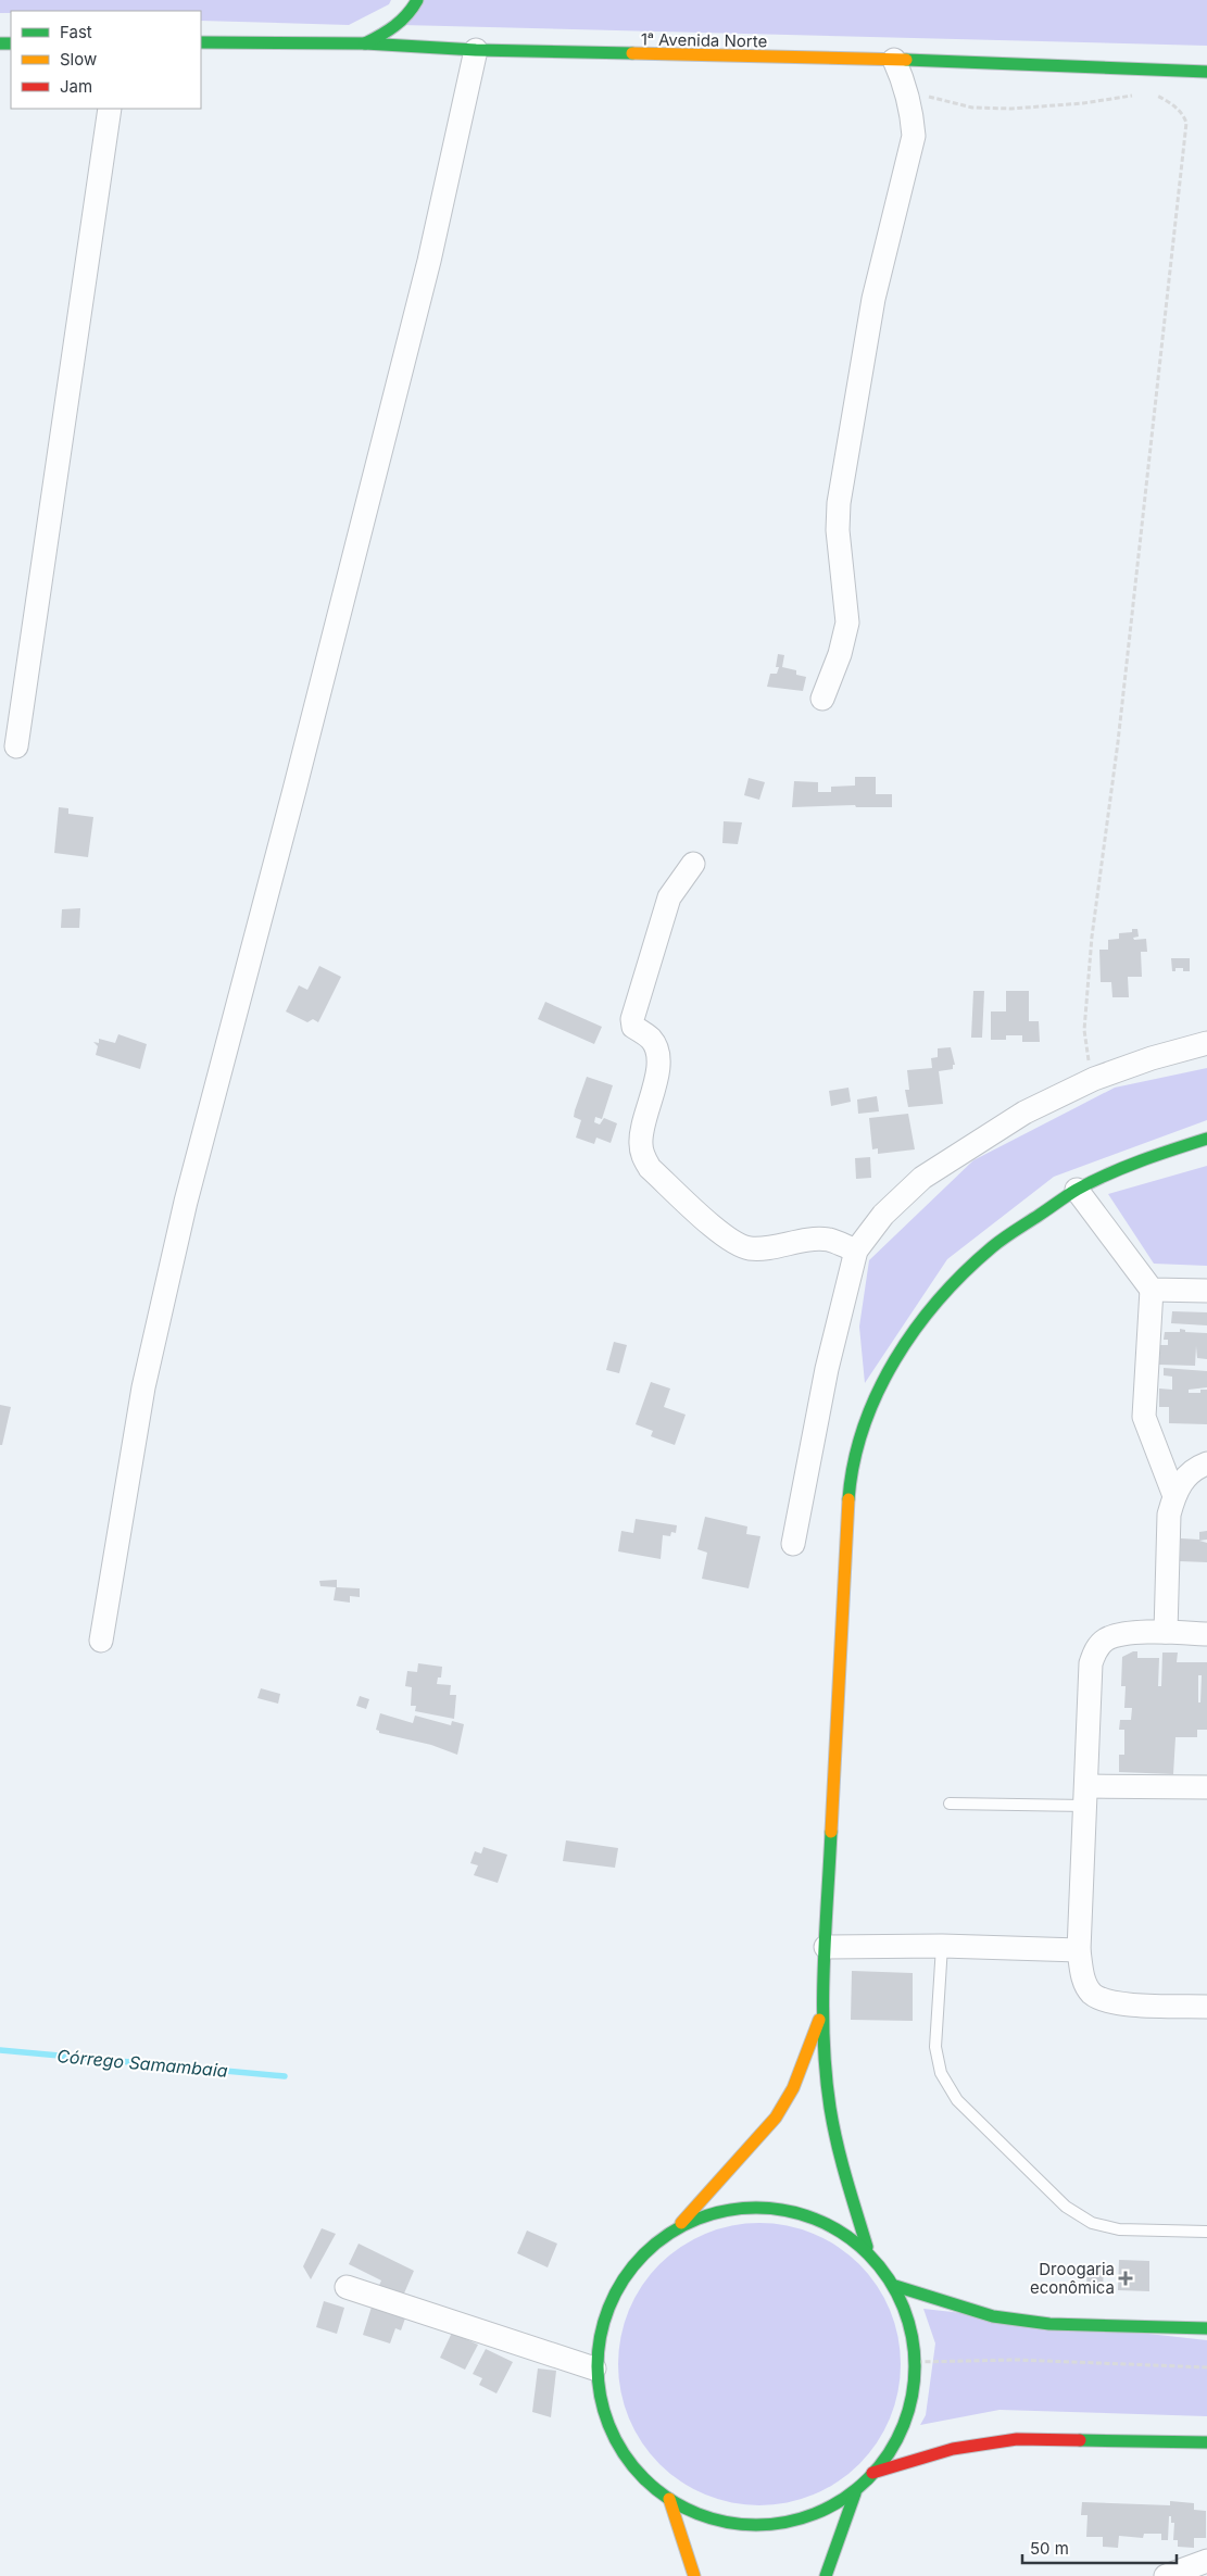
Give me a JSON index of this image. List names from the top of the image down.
{
  "streets": {
    "street": ["1ᵃ Avenida Norte"]
  },
  "water": ["Córrego Samambaia"],
  "places": {
    "health": ["Droogaria econômica"]
  },
  "legend": ["Fast", "Slow", "Jam"],
  "scale_bar": "50 m"
}
